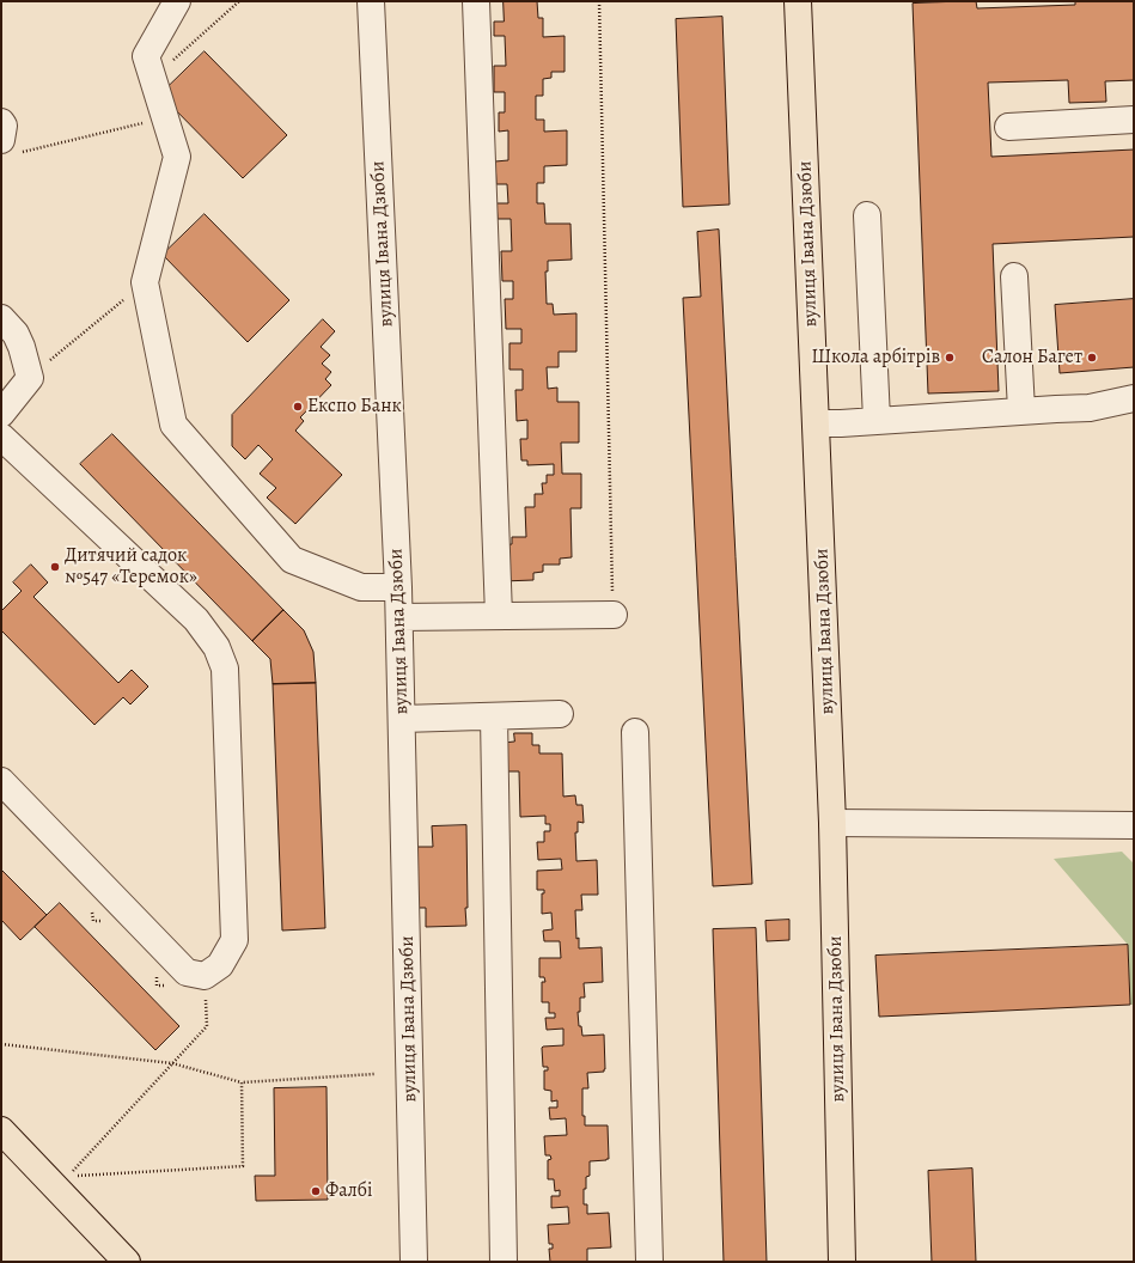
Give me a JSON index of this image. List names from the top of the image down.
{
  "streets": {
    "main road": ["вулиця Івана Дзюби"]
  },
  "places": [
    "Школа арбітрів",
    "Салон Багет",
    "Експо Банк",
    "Дитячий садок №547 «Теремок»",
    "Фалбі"
  ]
}
